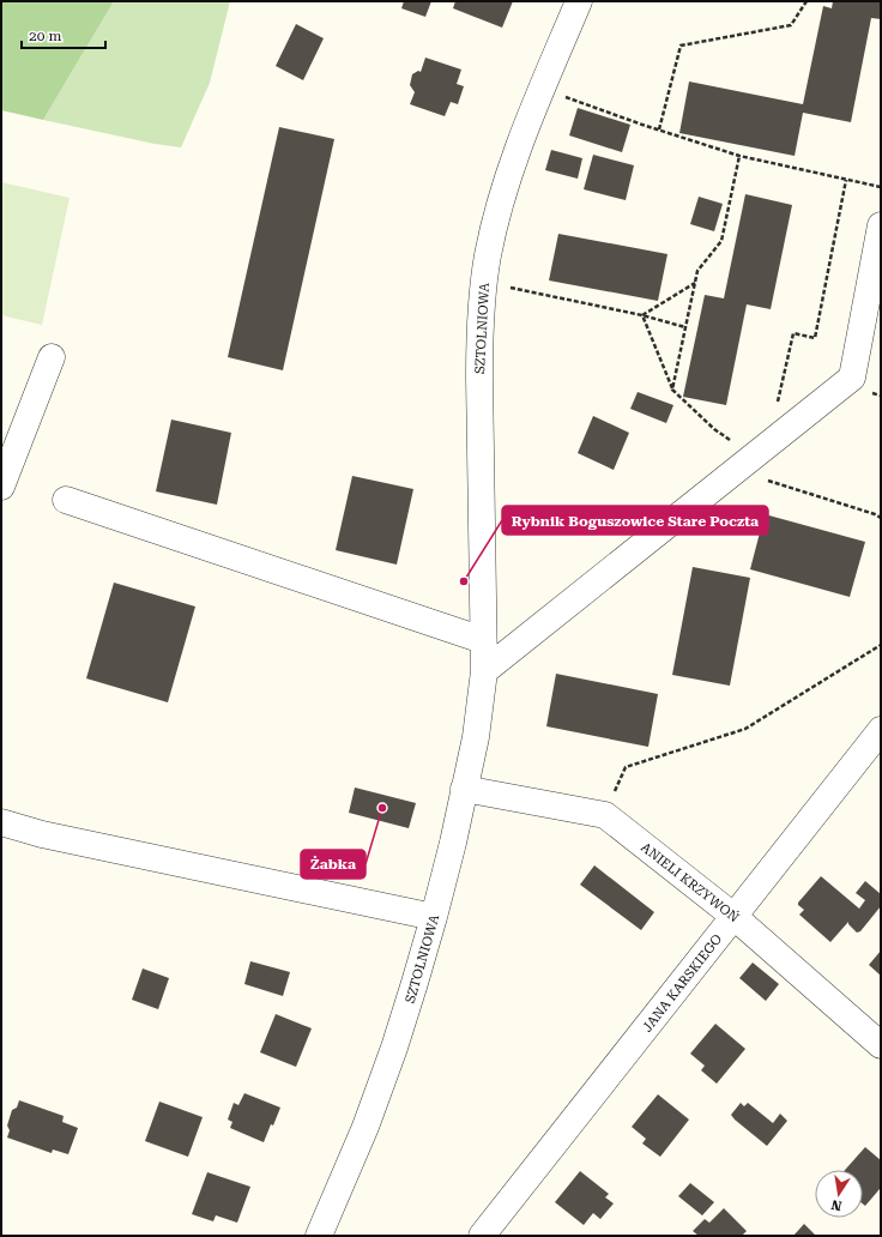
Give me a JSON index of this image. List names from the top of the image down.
{
  "streets": {
    "street": ["SZTOLNIOWA", "ANIELI KRZYWOŃ", "JANA KARSKIEGO"]
  },
  "crossings": [
    ["SZTOLNIOWA", "ANIELI KRZYWOŃ"],
    ["ANIELI KRZYWOŃ", "JANA KARSKIEGO"]
  ],
  "places": ["Rybnik Boguszowice Stare Poczta", "Żabka"],
  "scale_bar": "20 m",
  "north": "bottom"
}
